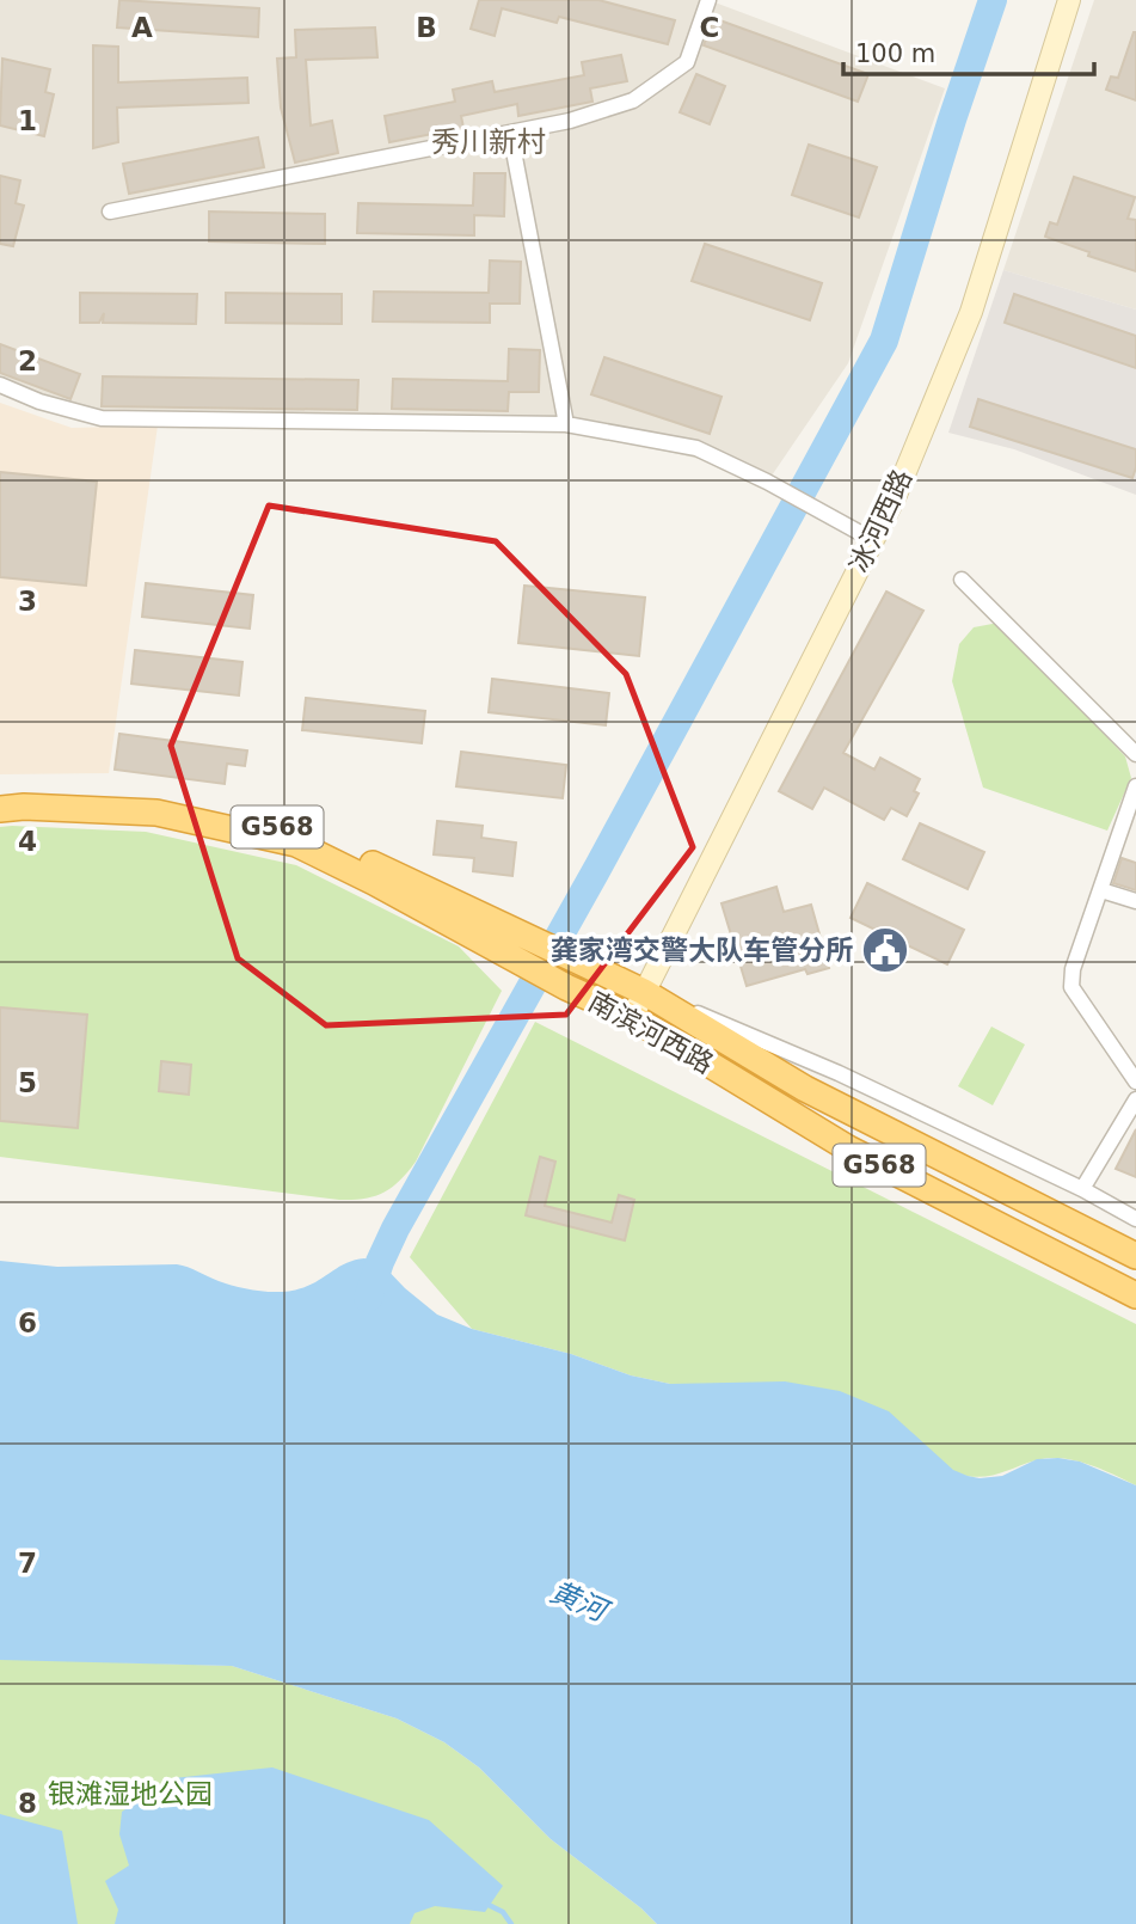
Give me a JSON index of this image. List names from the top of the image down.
{
  "streets": {
    "highway": ["G568", "南滨河西路"],
    "main road": ["冰河西路"]
  },
  "crossings": [
    ["冰河西路", "南滨河西路"]
  ],
  "districts": ["秀川新村"],
  "water": ["黄河"],
  "parks": ["银滩湿地公园"],
  "places": {
    "public building": ["龚家湾交警大队车管分所"]
  },
  "scale_bar": "100 m",
  "grid": {
    "columns": ["A", "B", "C"],
    "rows": [
      "1",
      "2",
      "3",
      "4",
      "5",
      "6",
      "7",
      "8"
    ]
  }
}
